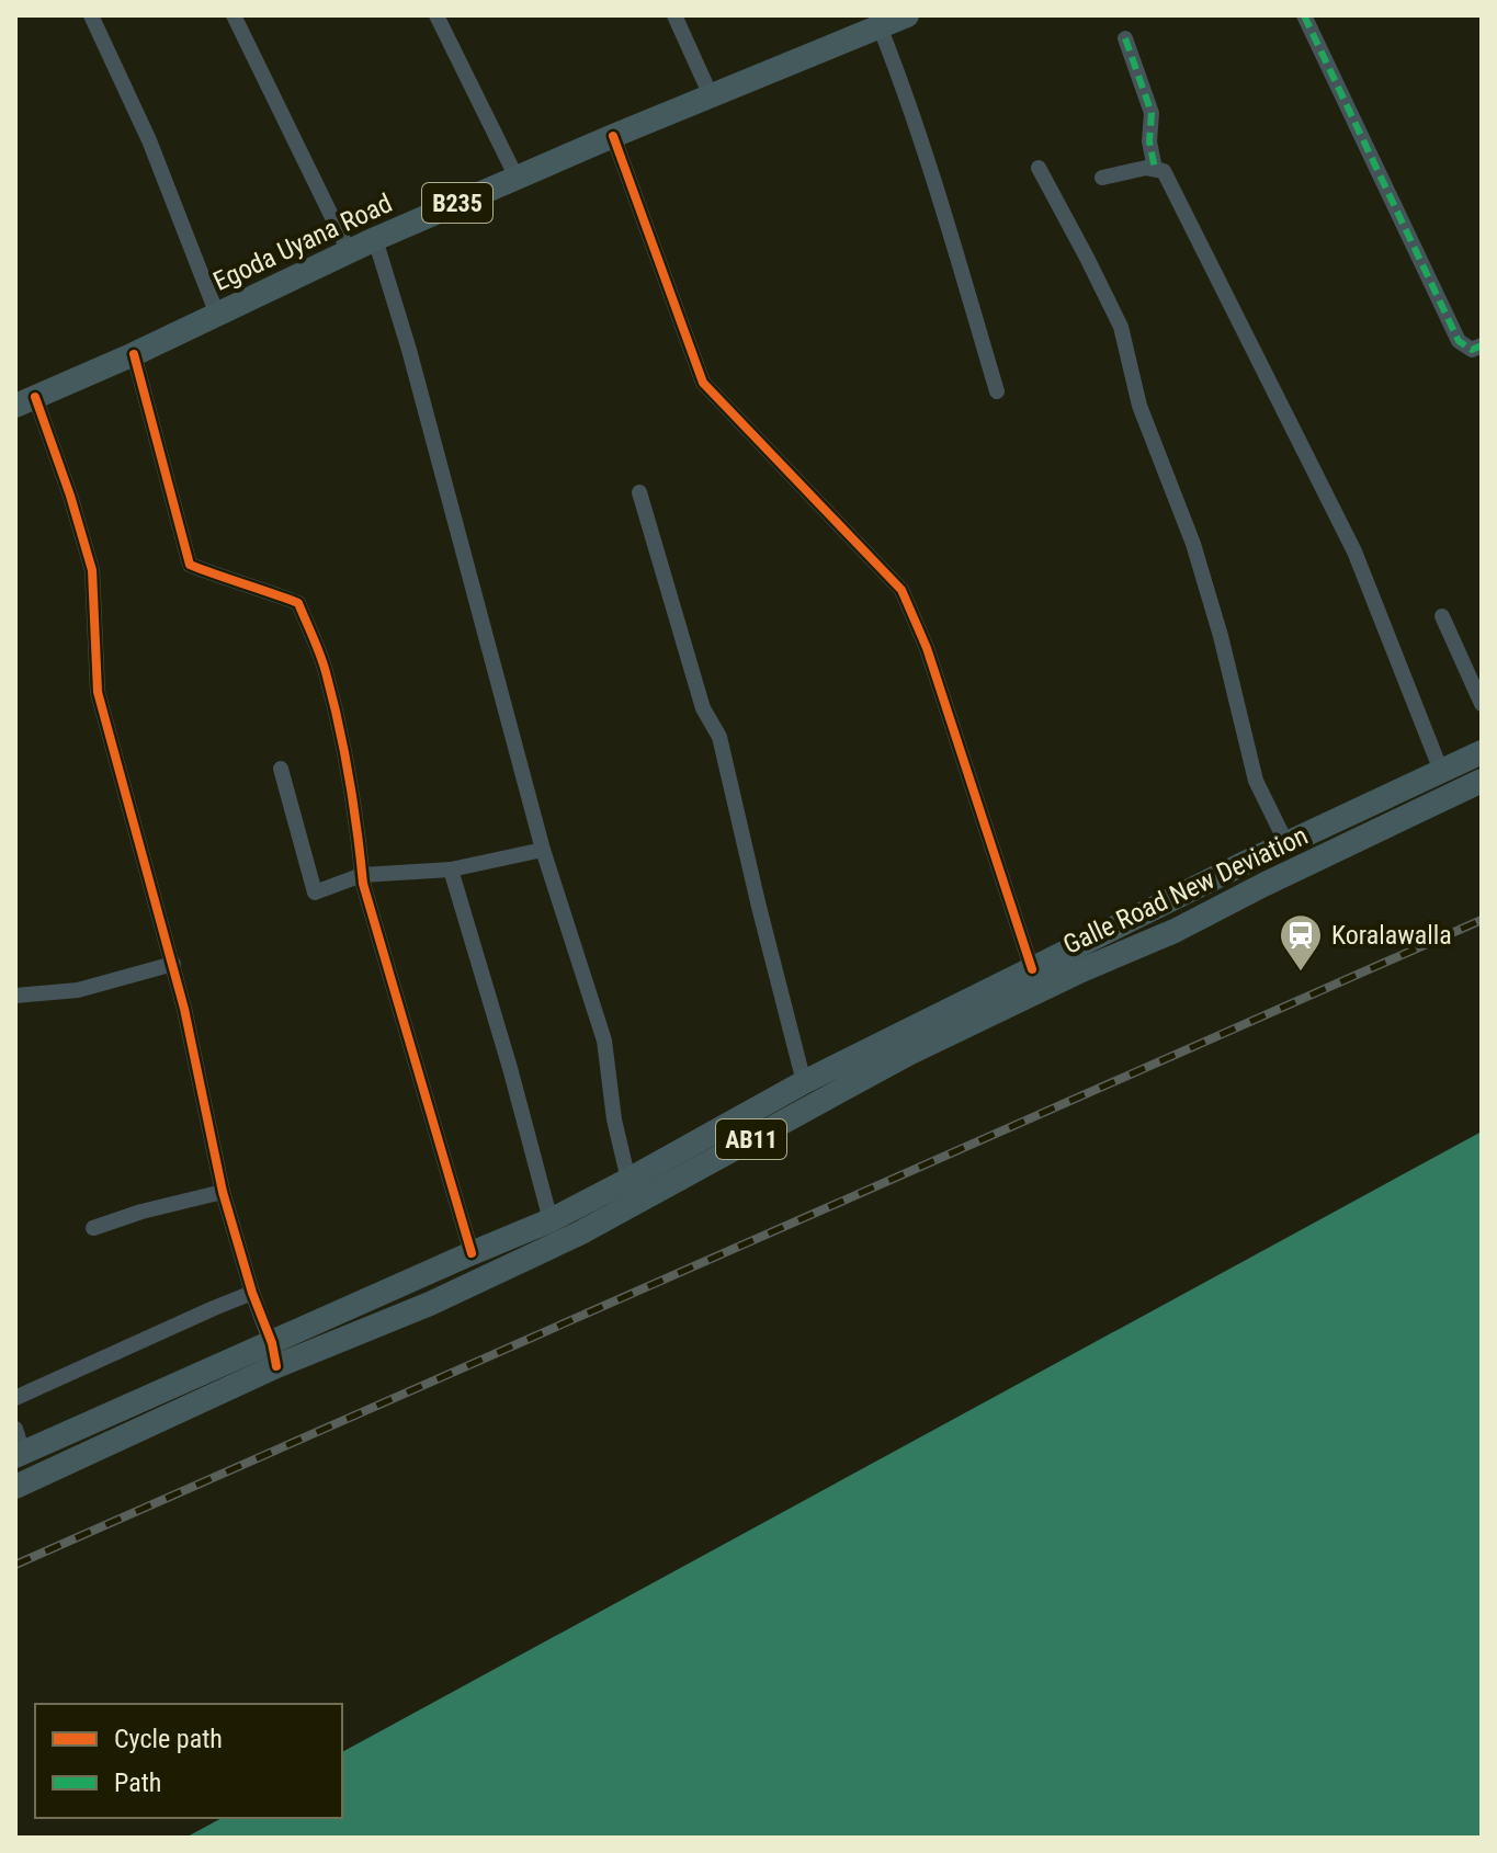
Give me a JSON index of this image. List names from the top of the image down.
{
  "streets": {
    "main road": [
      "B235",
      "Egoda Uyana Road",
      "Galle Road New Deviation",
      "AB11"
    ]
  },
  "places": {
    "station": ["Koralawalla"]
  },
  "legend": ["Cycle path", "Path"]
}
